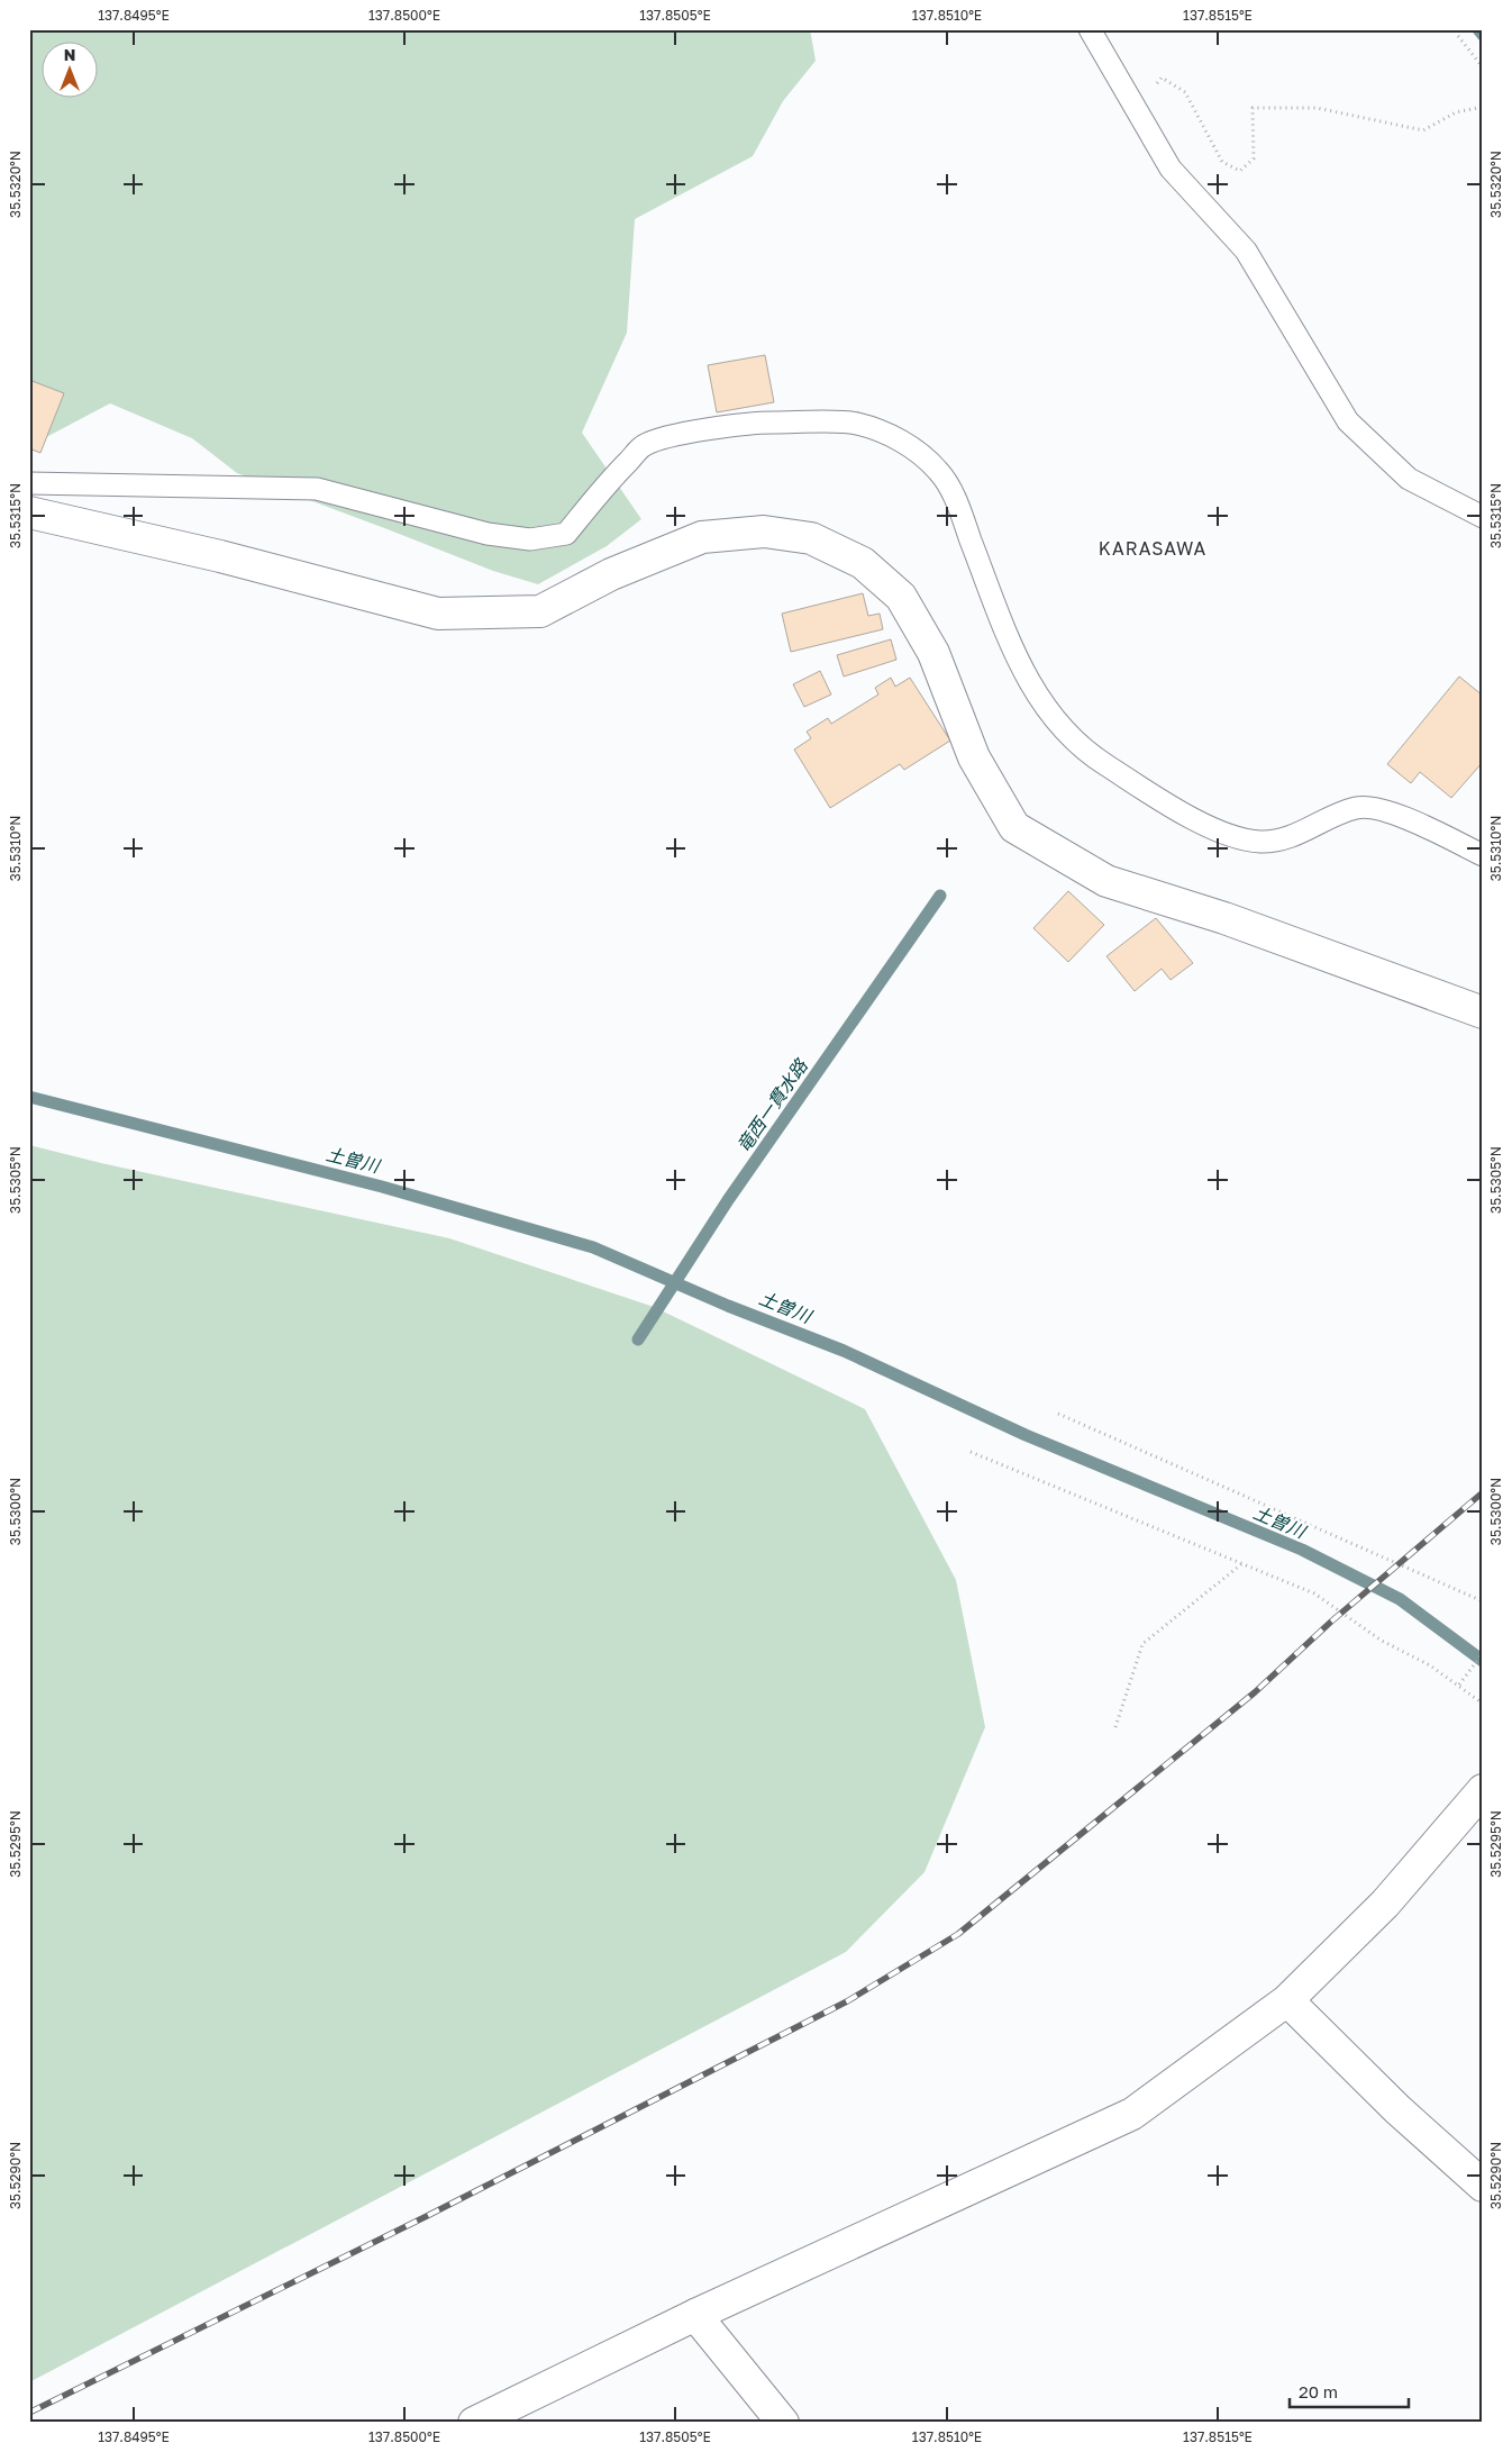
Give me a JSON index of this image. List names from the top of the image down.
{
  "districts": ["KARASAWA"],
  "water": ["竜西一貫水路", "土曽川"],
  "scale_bar": "20 m",
  "north": "top",
  "coordinates": [
    "137.8495°E",
    "137.8500°E",
    "137.8505°E",
    "137.8510°E",
    "137.8515°E",
    "35.5320°N",
    "35.5315°N",
    "35.5310°N",
    "35.5305°N",
    "35.5300°N",
    "35.5295°N",
    "35.5290°N"
  ]
}
